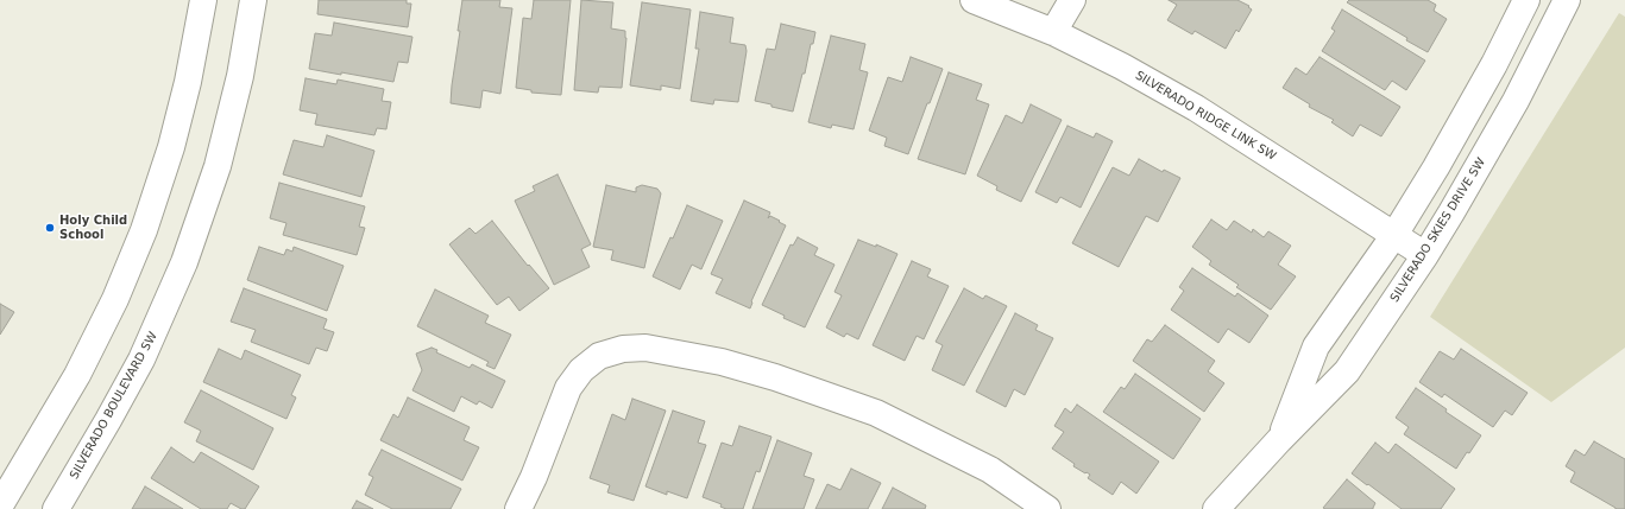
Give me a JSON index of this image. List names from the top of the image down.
{
  "streets": {
    "street": ["SILVERADO RIDGE LINK SW", "SILVERADO SKIES DRIVE SW", "SILVERADO BOULEVARD SW"]
  },
  "crossings": [
    ["SILVERADO RIDGE LINK SW", "SILVERADO SKIES DRIVE SW"]
  ],
  "places": ["Holy Child School"]
}
